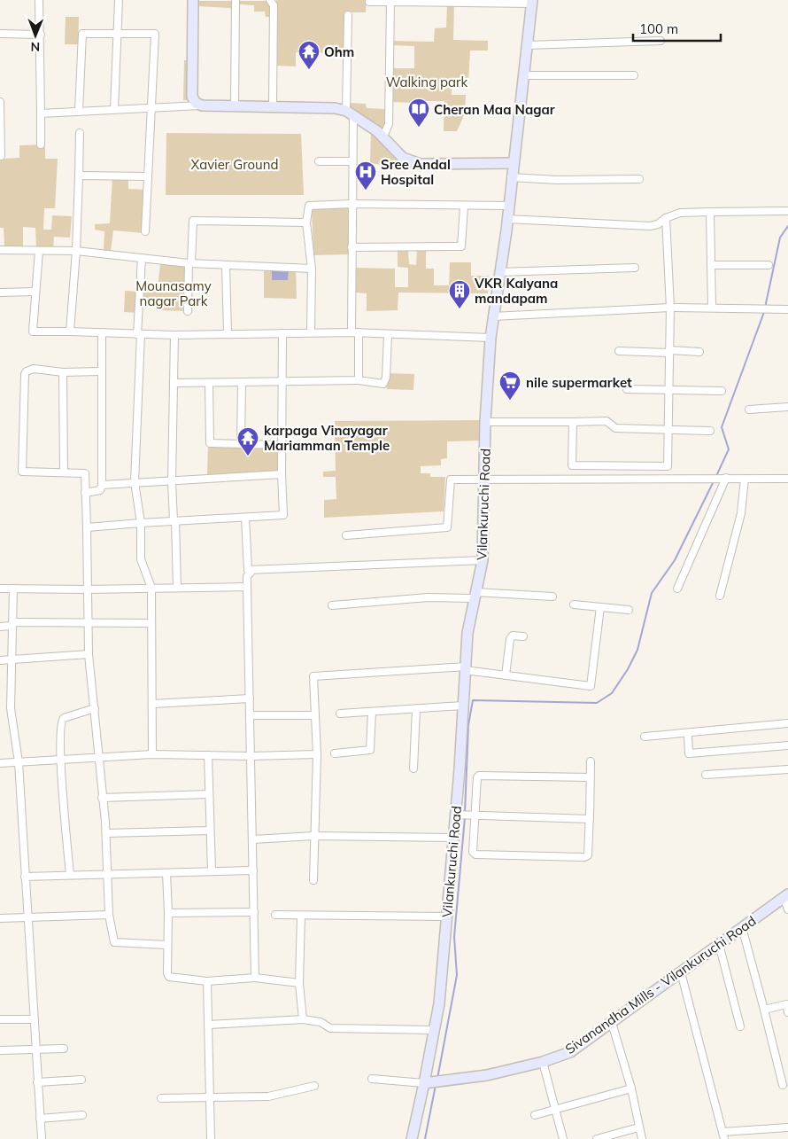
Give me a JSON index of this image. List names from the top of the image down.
{
  "streets": {
    "main road": ["Vilankuruchi Road", "Sivanandha Mills - Vilankuruchi Road"]
  },
  "crossings": [
    ["Vilankuruchi Road", "Sivanandha Mills - Vilankuruchi Road"]
  ],
  "parks": ["Walking park", "Xavier Ground", "Mounasamy nagar Park"],
  "places": {
    "temple": ["Ohm", "karpaga Vinayagar Mariamman Temple"],
    "library": ["Cheran Maa Nagar"],
    "hospital": ["Sree Andal Hospital"],
    "building": ["VKR Kalyana mandapam"],
    "supermarket": ["nile supermarket"]
  },
  "scale_bar": "100 m",
  "north": "bottom"
}
